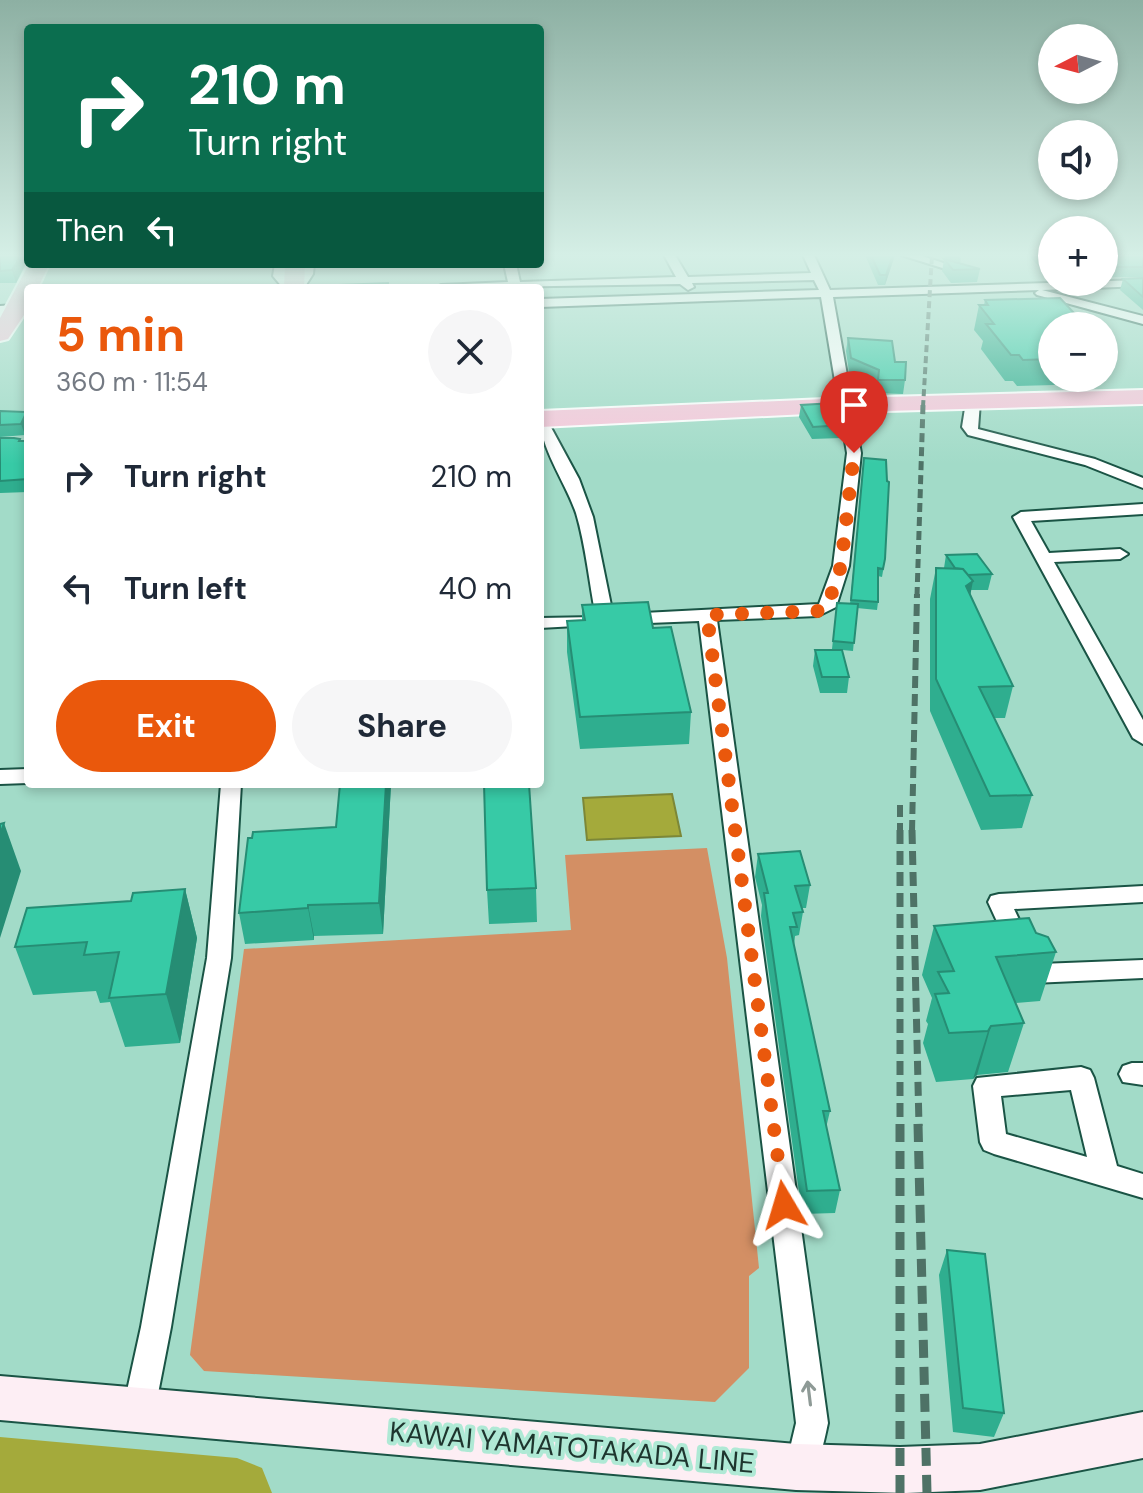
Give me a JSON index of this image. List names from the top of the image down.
{
  "streets": {
    "main road": ["KAWAI YAMATOTAKADA LINE"]
  },
  "north": "left",
  "page": {
    "map_buttons": ["+", "−"],
    "turn": ["210 m", "Turn right"],
    "then": "Then",
    "heading": ["5 min", "360 m · 11:54"],
    "list": [
      {
        "name": "Turn right",
        "value": "210 m"
      },
      {
        "name": "Turn left",
        "value": "40 m"
      }
    ],
    "buttons": ["Exit", "Share"]
  }
}
